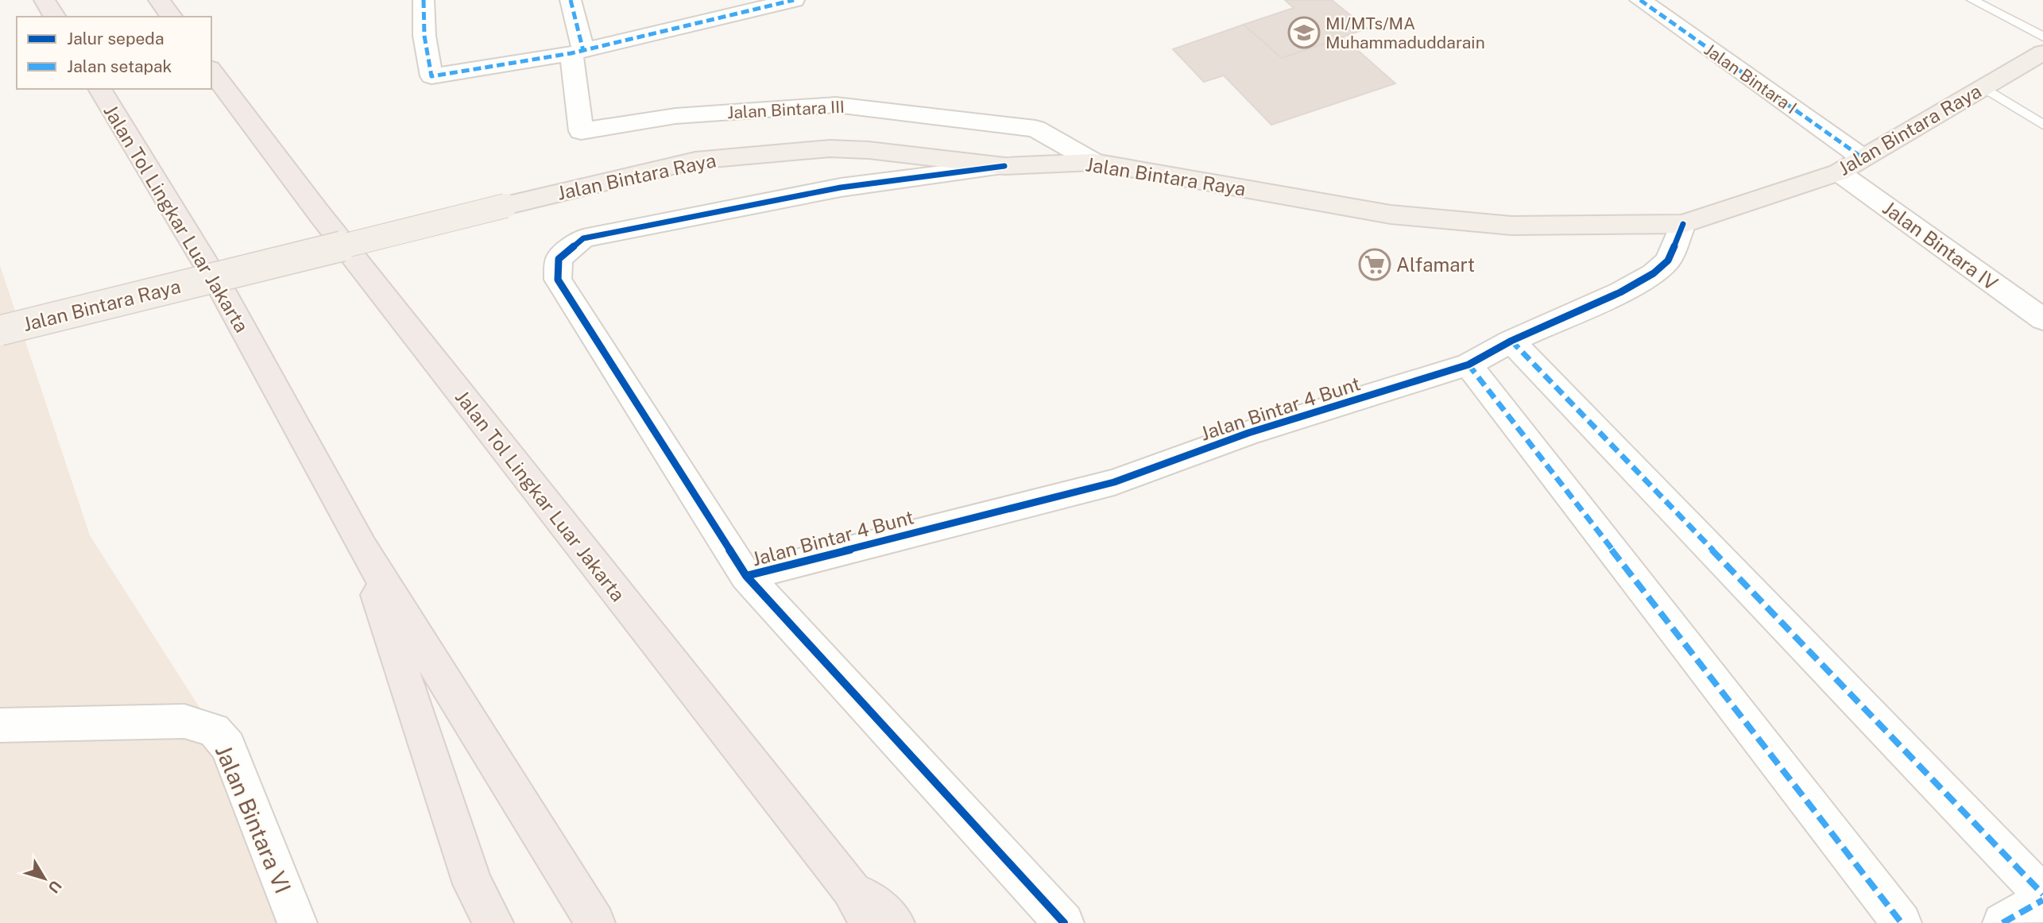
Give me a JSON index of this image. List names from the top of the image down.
{
  "streets": {
    "highway": ["Jalan Tol Lingkar Luar Jakarta"],
    "main road": ["Jalan Bintara Raya"],
    "street": [
      "Jalan Bintara I",
      "Jalan Bintara III",
      "Jalan Bintara IV",
      "Jalan Bintar 4 Bunt",
      "Jalan Bintara VI"
    ]
  },
  "crossings": [
    ["Jalan Bintara I", "Jalan Bintara Raya"],
    ["Jalan Bintara III", "Jalan Bintara Raya"],
    ["Jalan Bintara Raya", "Jalan Bintara IV"],
    ["Jalan Bintara Raya", "Jalan Bintar 4 Bunt"]
  ],
  "places": {
    "school or university": ["MI/MTs/MA Muhammaduddarain"],
    "supermarket": ["Alfamart"]
  },
  "legend": ["Jalur sepeda", "Jalan setapak"],
  "north": "bottom right"
}
